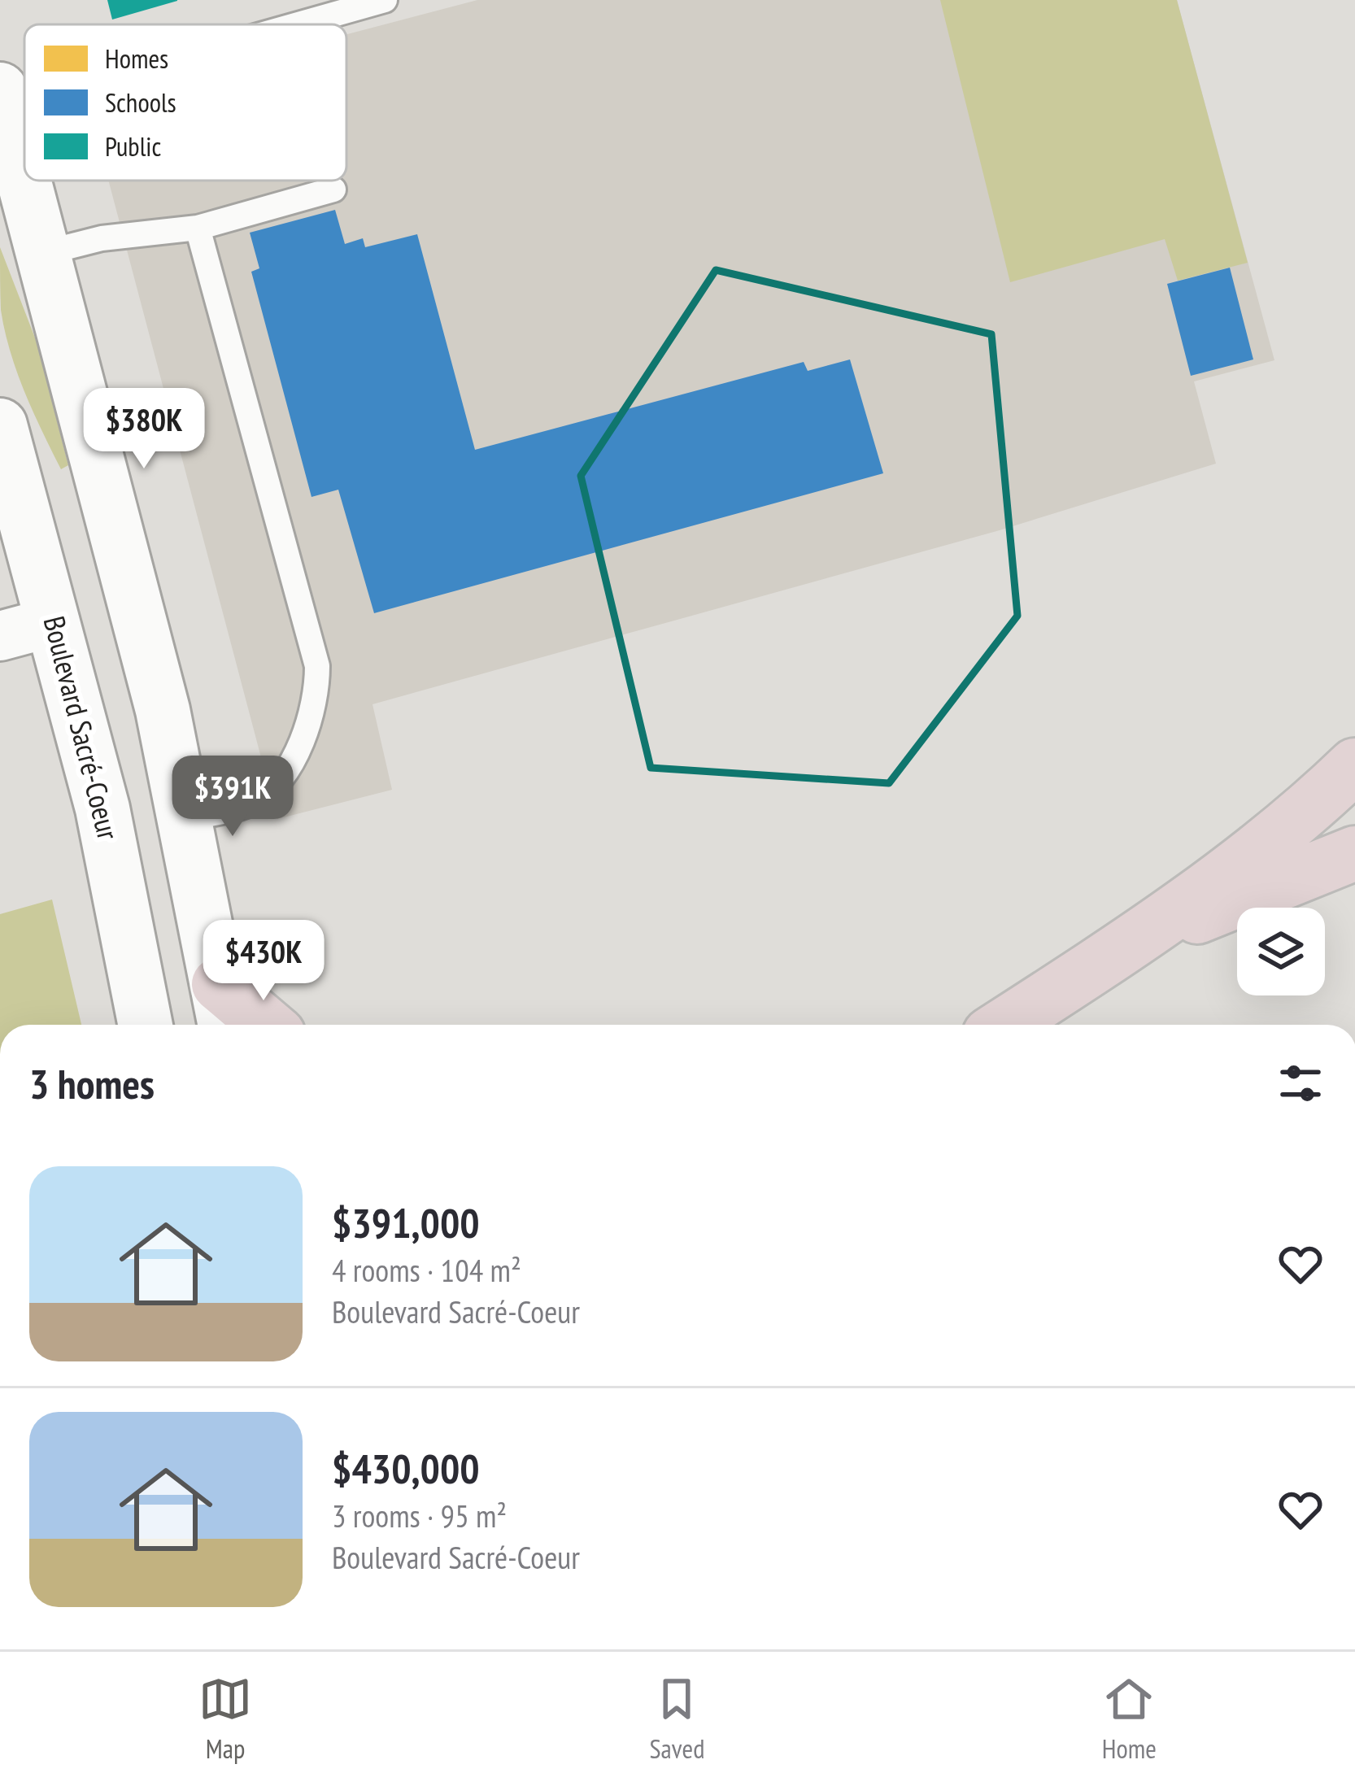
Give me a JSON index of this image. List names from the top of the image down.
{
  "streets": {
    "main road": ["Boulevard Sacré-Coeur"]
  },
  "legend": ["Homes", "Schools", "Public"],
  "page": {
    "price": ["$380K", "$391K", "$430K"],
    "heading": "3 homes",
    "list": [
      {
        "name": "$391,000",
        "note": "4 rooms · 104 m² · Boulevard Sacré-Coeur"
      },
      {
        "name": "$430,000",
        "note": "3 rooms · 95 m² · Boulevard Sacré-Coeur"
      }
    ],
    "tabs": ["Map", "Saved", "Home"]
  }
}
